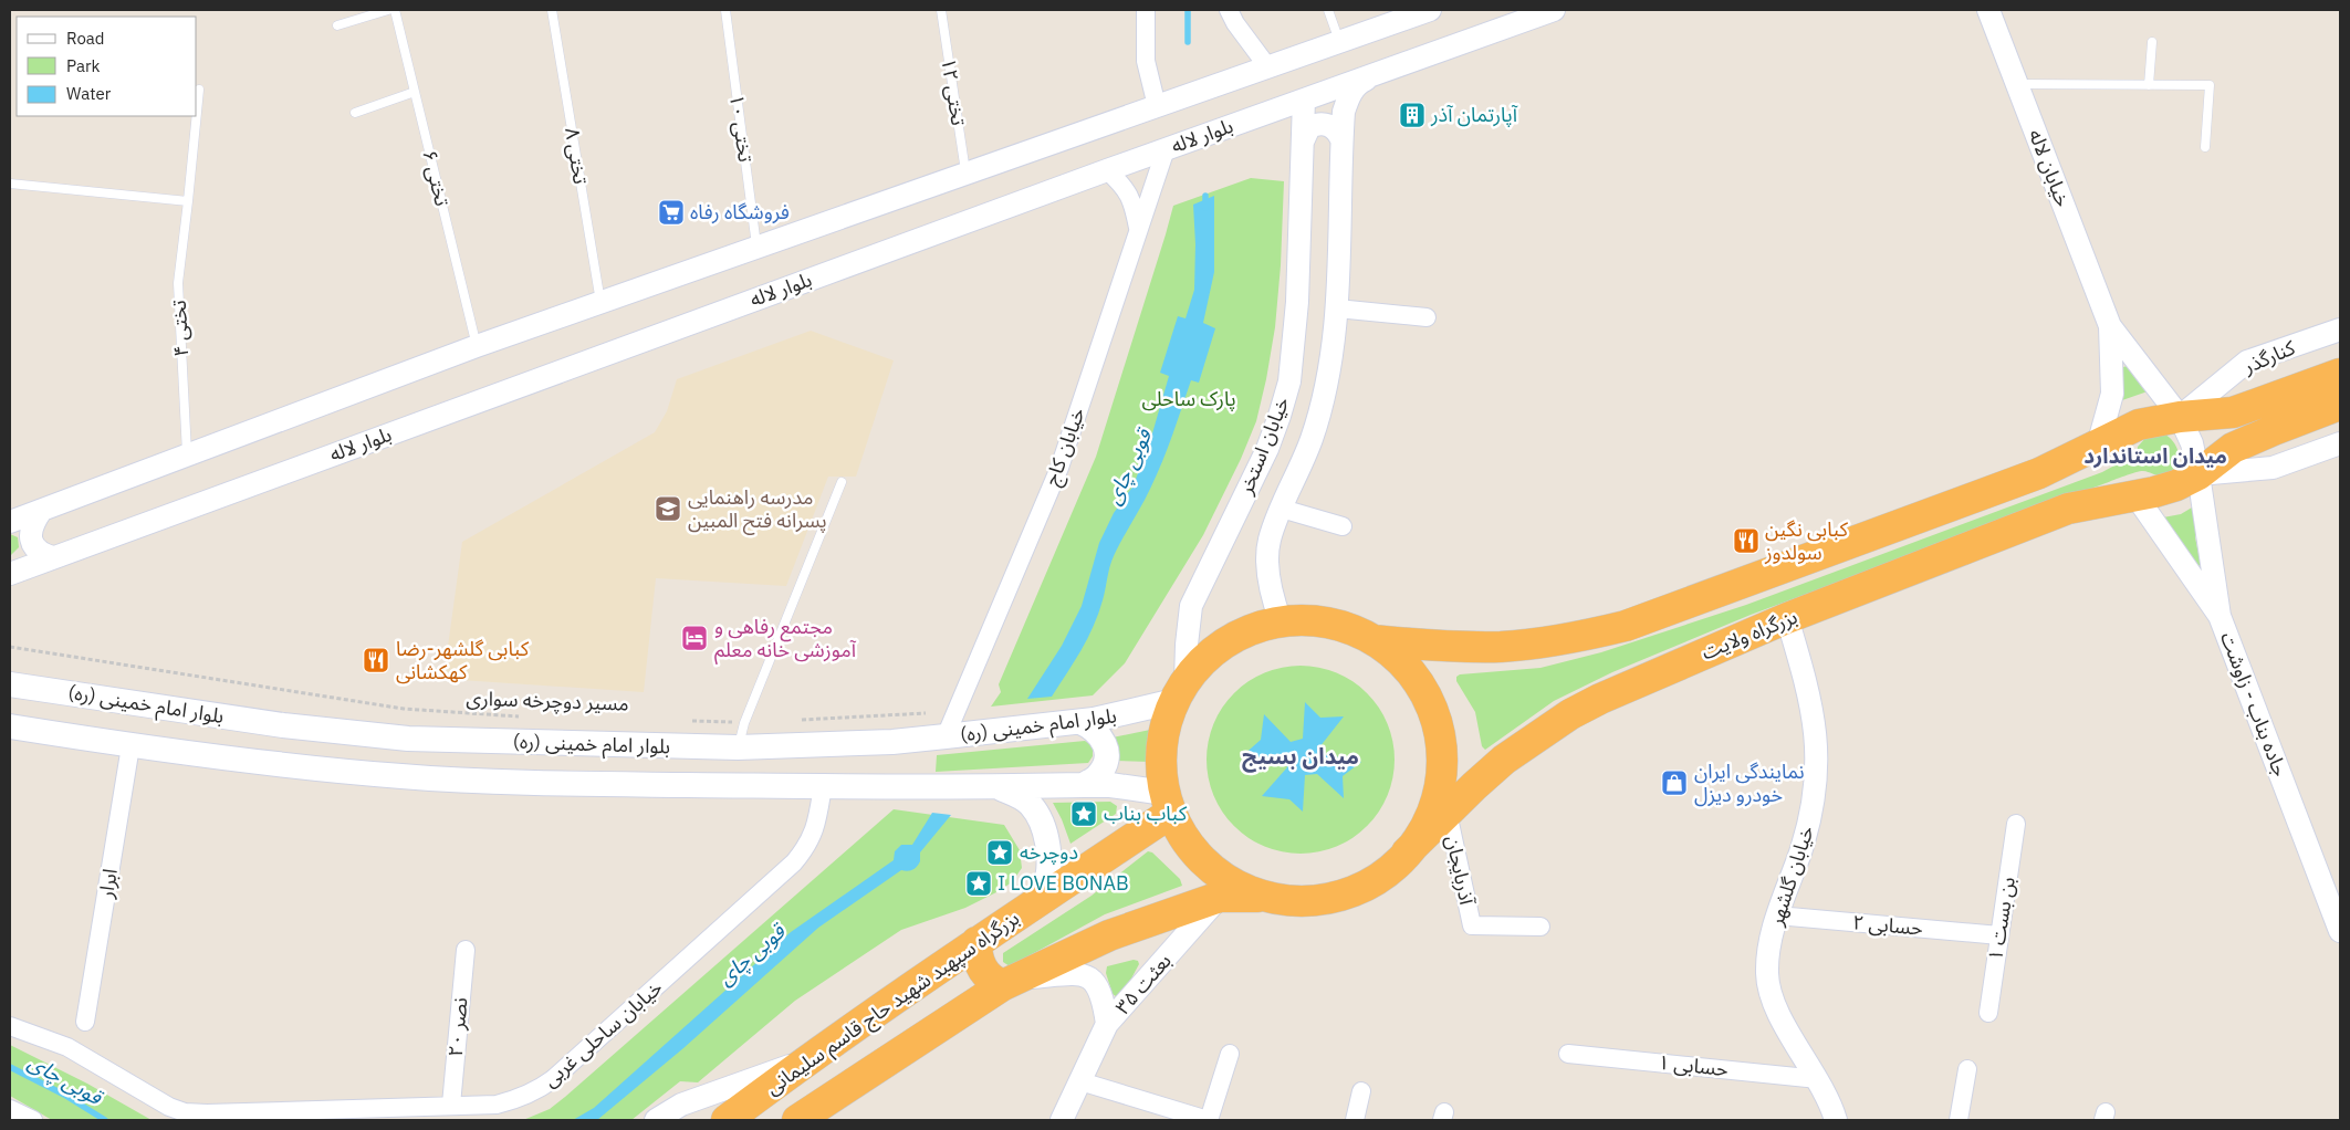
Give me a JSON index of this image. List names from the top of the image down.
{
  "streets": {
    "highway": ["بزرگراه ولایت", "بزرگراه سپهبد شهید حاج قاسم سلیمانی"],
    "main road": ["بلوار امام خمینی (ره)"],
    "street": [
      "بلوار لاله",
      "خیابان لاله",
      "کنارگذر",
      "خیابان استخر",
      "خیابان کاج",
      "جاده بناب - زاوشت",
      "آذربایجان",
      "خیابان گلشهر",
      "ابرار",
      "بن بست ۱",
      "حسابی ۲",
      "بعثت ۳۵",
      "نصر ۲۰",
      "خیابان ساحلی غربی",
      "حسابی ۱"
    ],
    "lane": [
      "تختی ۱۲",
      "تختی ۱۰",
      "تختی ۸",
      "تختی ۶",
      "تختی ۴"
    ],
    "path": ["مسیر دوچرخه سواری"]
  },
  "crossings": [
    ["بلوار لاله", "خیابان استخر"],
    ["بلوار لاله", "خیابان کاج"],
    ["خیابان لاله", "کنارگذر"],
    ["خیابان لاله", "جاده بناب - زاوشت"],
    ["خیابان استخر", "بلوار امام خمینی (ره)"],
    ["خیابان کاج", "بلوار امام خمینی (ره)"],
    ["بزرگراه ولایت", "جاده بناب - زاوشت"],
    ["بزرگراه ولایت", "آذربایجان"],
    ["بزرگراه ولایت", "خیابان گلشهر"],
    ["بلوار امام خمینی (ره)", "ابرار"],
    ["بلوار امام خمینی (ره)", "بزرگراه سپهبد شهید حاج قاسم سلیمانی"],
    ["بلوار امام خمینی (ره)", "خیابان ساحلی غربی"],
    ["خیابان گلشهر", "حسابی ۲"],
    ["خیابان گلشهر", "حسابی ۱"],
    ["بن بست ۱", "حسابی ۲"],
    ["نصر ۲۰", "خیابان ساحلی غربی"]
  ],
  "districts": ["میدان استاندارد", "میدان بسیج"],
  "water": ["قوبی چای"],
  "parks": ["پارک ساحلی"],
  "places": {
    "building": ["آپارتمان آذر"],
    "supermarket": ["فروشگاه رفاه"],
    "school or university": ["مدرسه راهنمایی پسرانه فتح المبین"],
    "restaurant": ["کبابی نگین سولدوز", "کبابی گلشهر-رضا کهکشانی"],
    "hotel": ["مجتمع رفاهی و آموزشی خانه معلم"],
    "shop": ["نمایندگی ایران خودرو دیزل"],
    "place": ["کباب بناب", "دوچرخه", "I LOVE BONAB"]
  },
  "legend": ["Road", "Park", "Water"]
}
